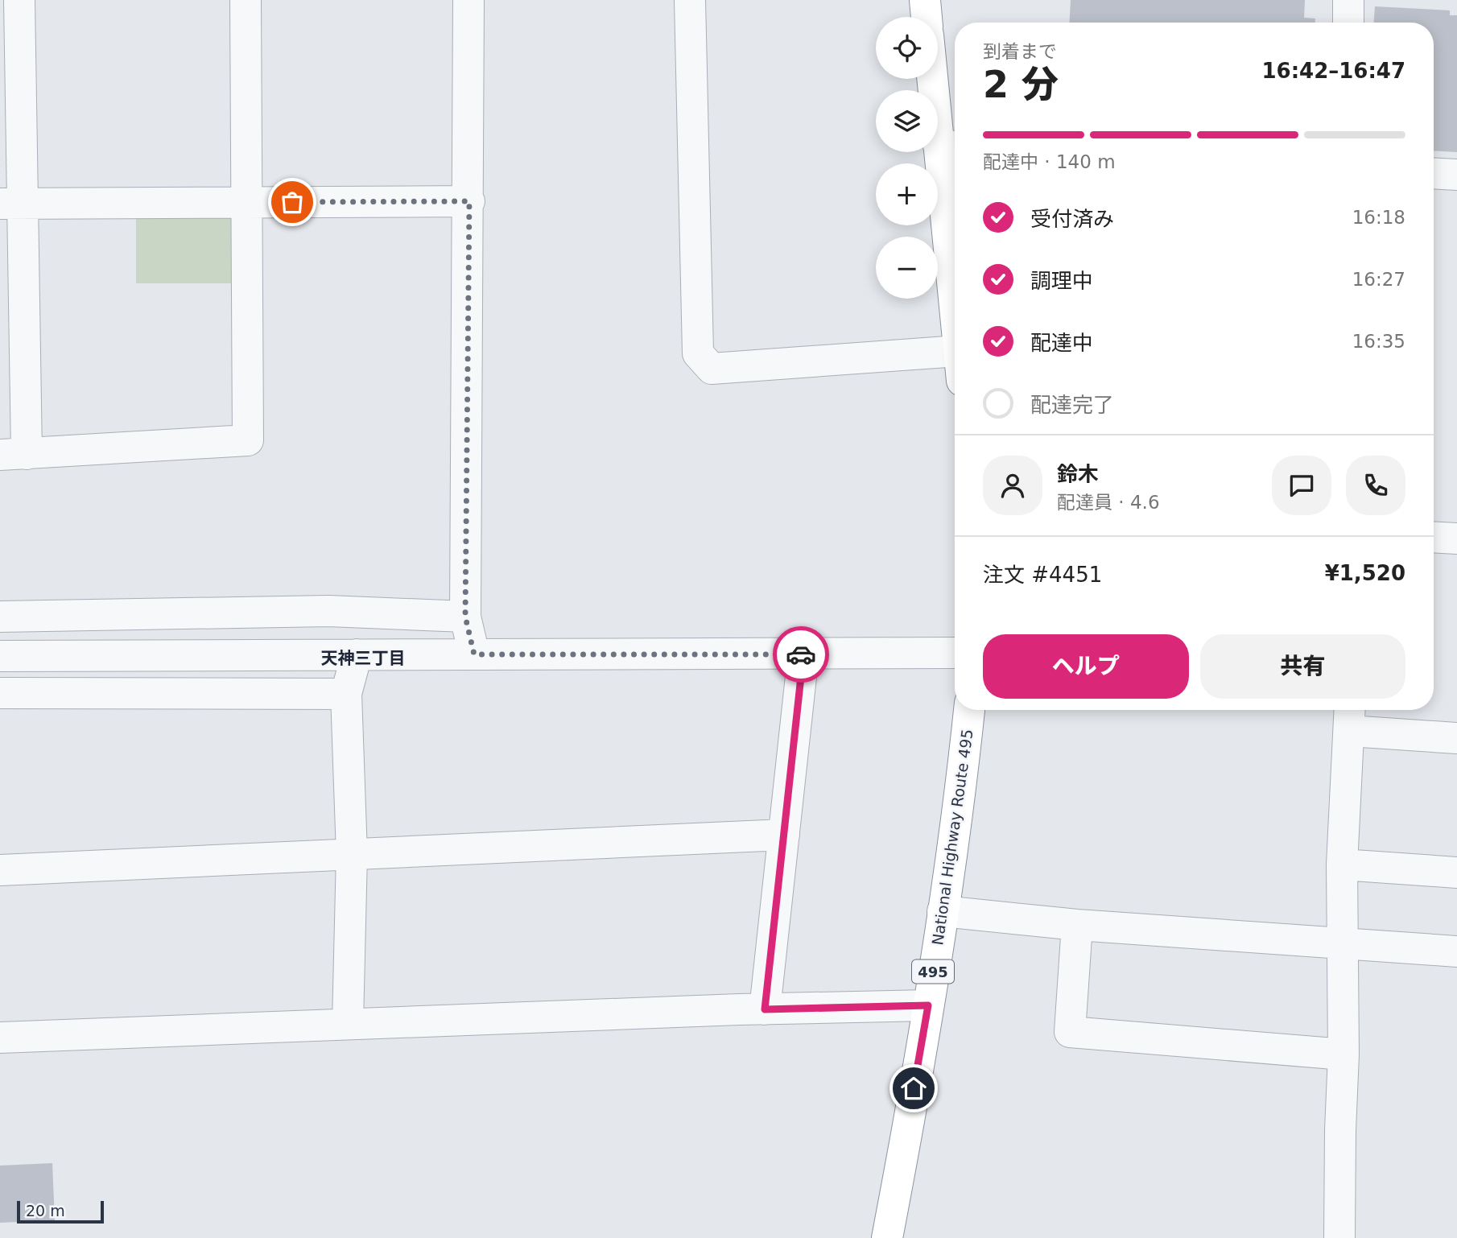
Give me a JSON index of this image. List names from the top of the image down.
{
  "streets": {
    "highway": ["National Highway Route 495", "495"]
  },
  "districts": ["天神三丁目"],
  "scale_bar": "20 m",
  "page": {
    "map_buttons": ["+", "−"],
    "heading": ["2 分", "到着まで", "16:42–16:47"],
    "panel": [
      "鈴木",
      "配達員 · 4.6",
      "注文 #4451",
      "¥1,520"
    ],
    "bar": "配達中 · 140 m",
    "list": [
      ["受付済み", "16:18"],
      ["調理中", "16:27"],
      ["配達中", "16:35"],
      "配達完了"
    ],
    "buttons": ["ヘルプ", "共有"],
    "scale": "20 m"
  }
}
